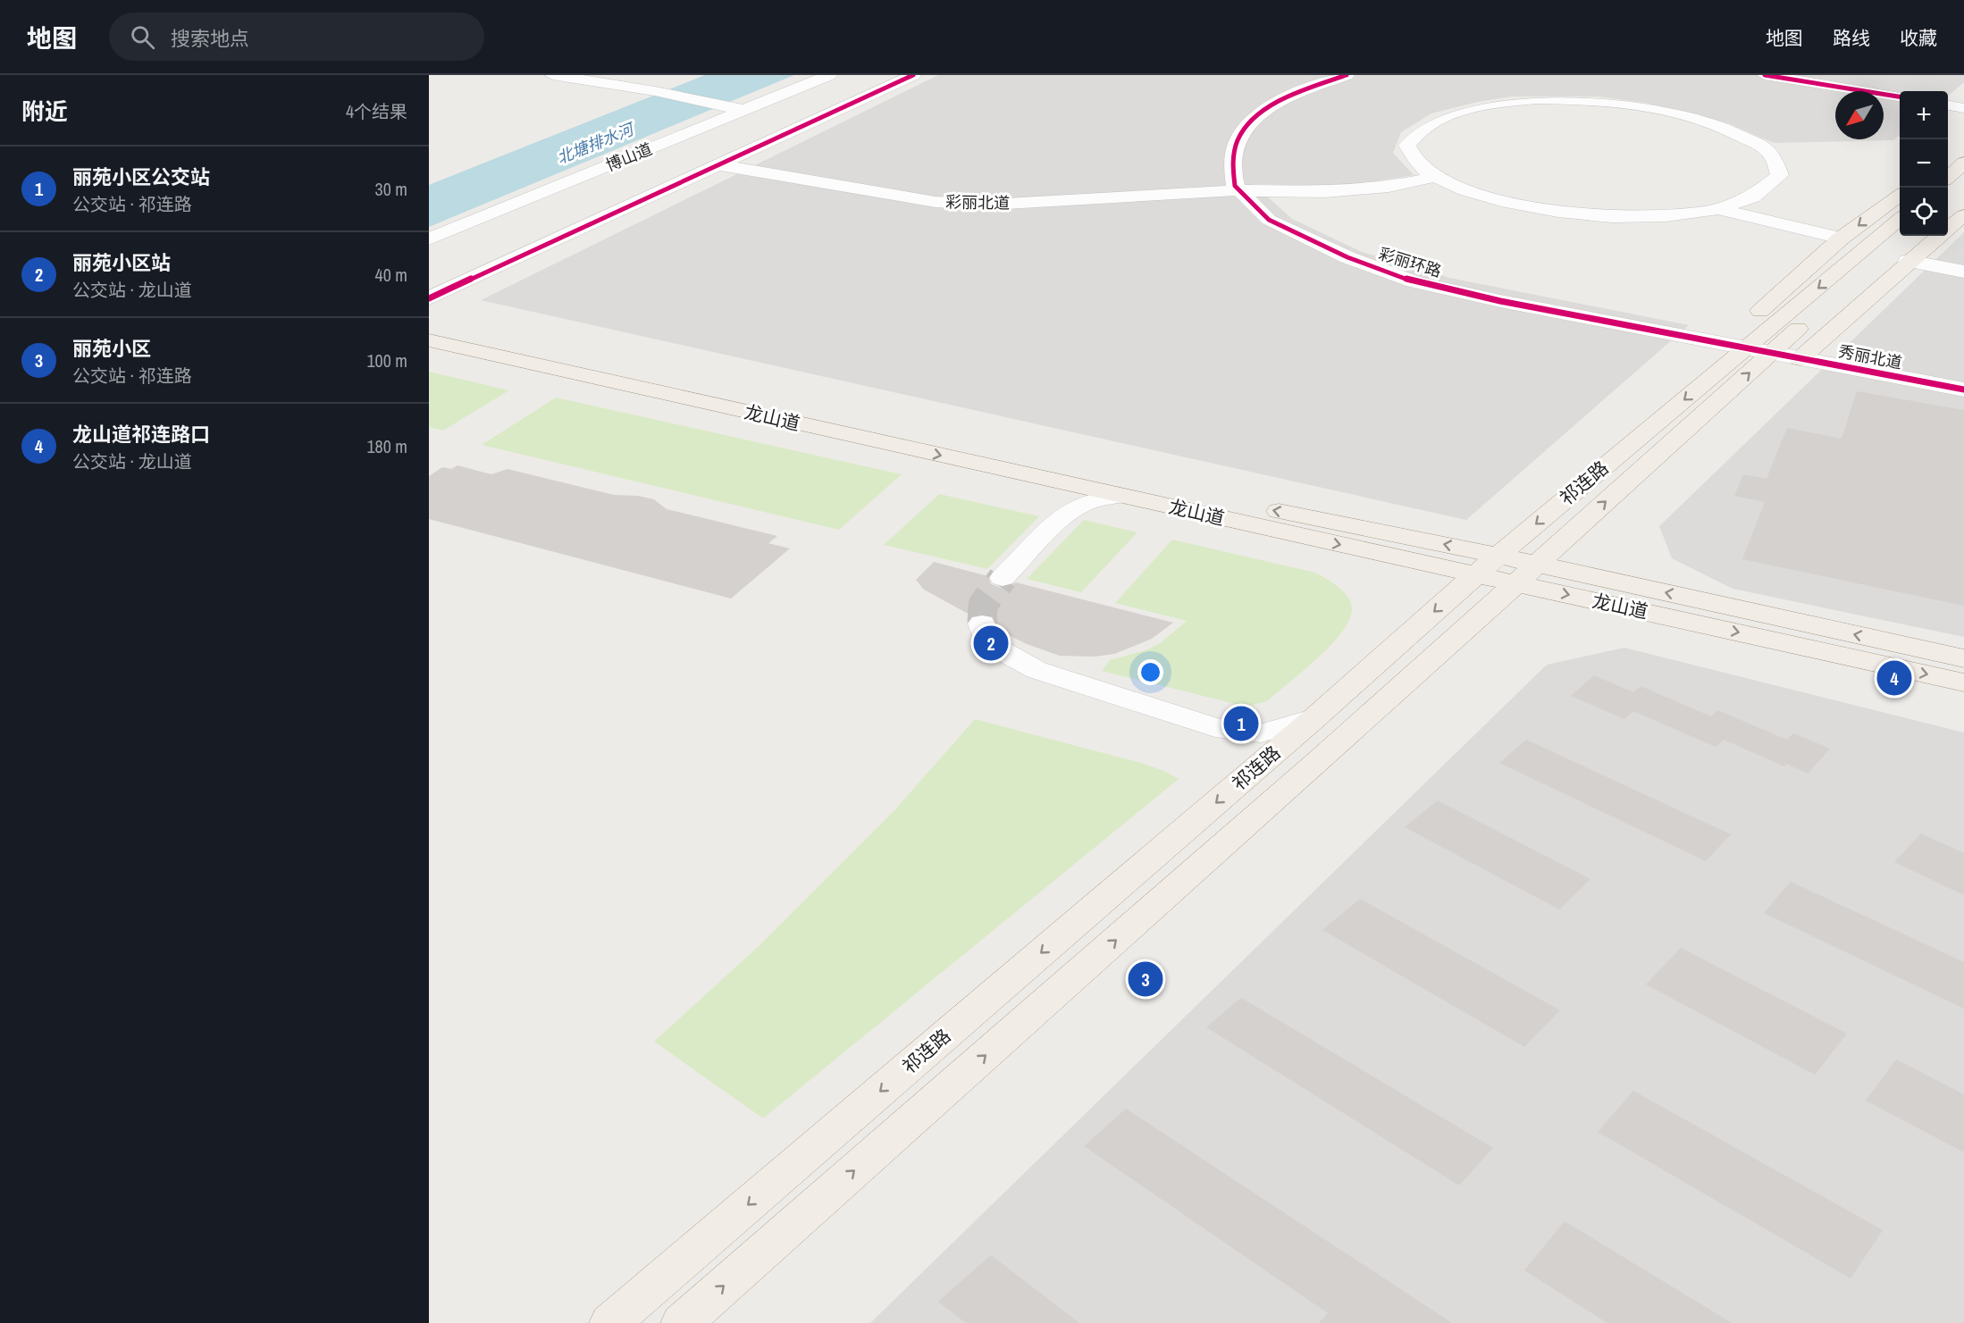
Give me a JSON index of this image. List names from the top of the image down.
{
  "streets": {
    "main road": ["龙山道", "祁连路"],
    "street": [
      "博山道",
      "彩丽北道",
      "彩丽环路",
      "秀丽北道"
    ]
  },
  "crossings": [
    ["彩丽北道", "彩丽环路"],
    ["秀丽北道", "祁连路"],
    ["龙山道", "祁连路"]
  ],
  "water": ["北塘排水河"],
  "north": "bottom left",
  "page": {
    "header": "地图",
    "search": "搜索地点",
    "nav": ["地图", "路线", "收藏"],
    "heading": ["附近", "4个结果"],
    "map_buttons": ["+", "−"],
    "list": [
      {
        "mark": "1",
        "name": "丽苑小区公交站",
        "note": "公交站 · 祁连路",
        "value": "30 m"
      },
      {
        "mark": "2",
        "name": "丽苑小区站",
        "note": "公交站 · 龙山道",
        "value": "40 m"
      },
      {
        "mark": "3",
        "name": "丽苑小区",
        "note": "公交站 · 祁连路",
        "value": "100 m"
      },
      {
        "mark": "4",
        "name": "龙山道祁连路口",
        "note": "公交站 · 龙山道",
        "value": "180 m"
      }
    ],
    "pins": [
      "2",
      "4",
      "1",
      "3"
    ]
  }
}
